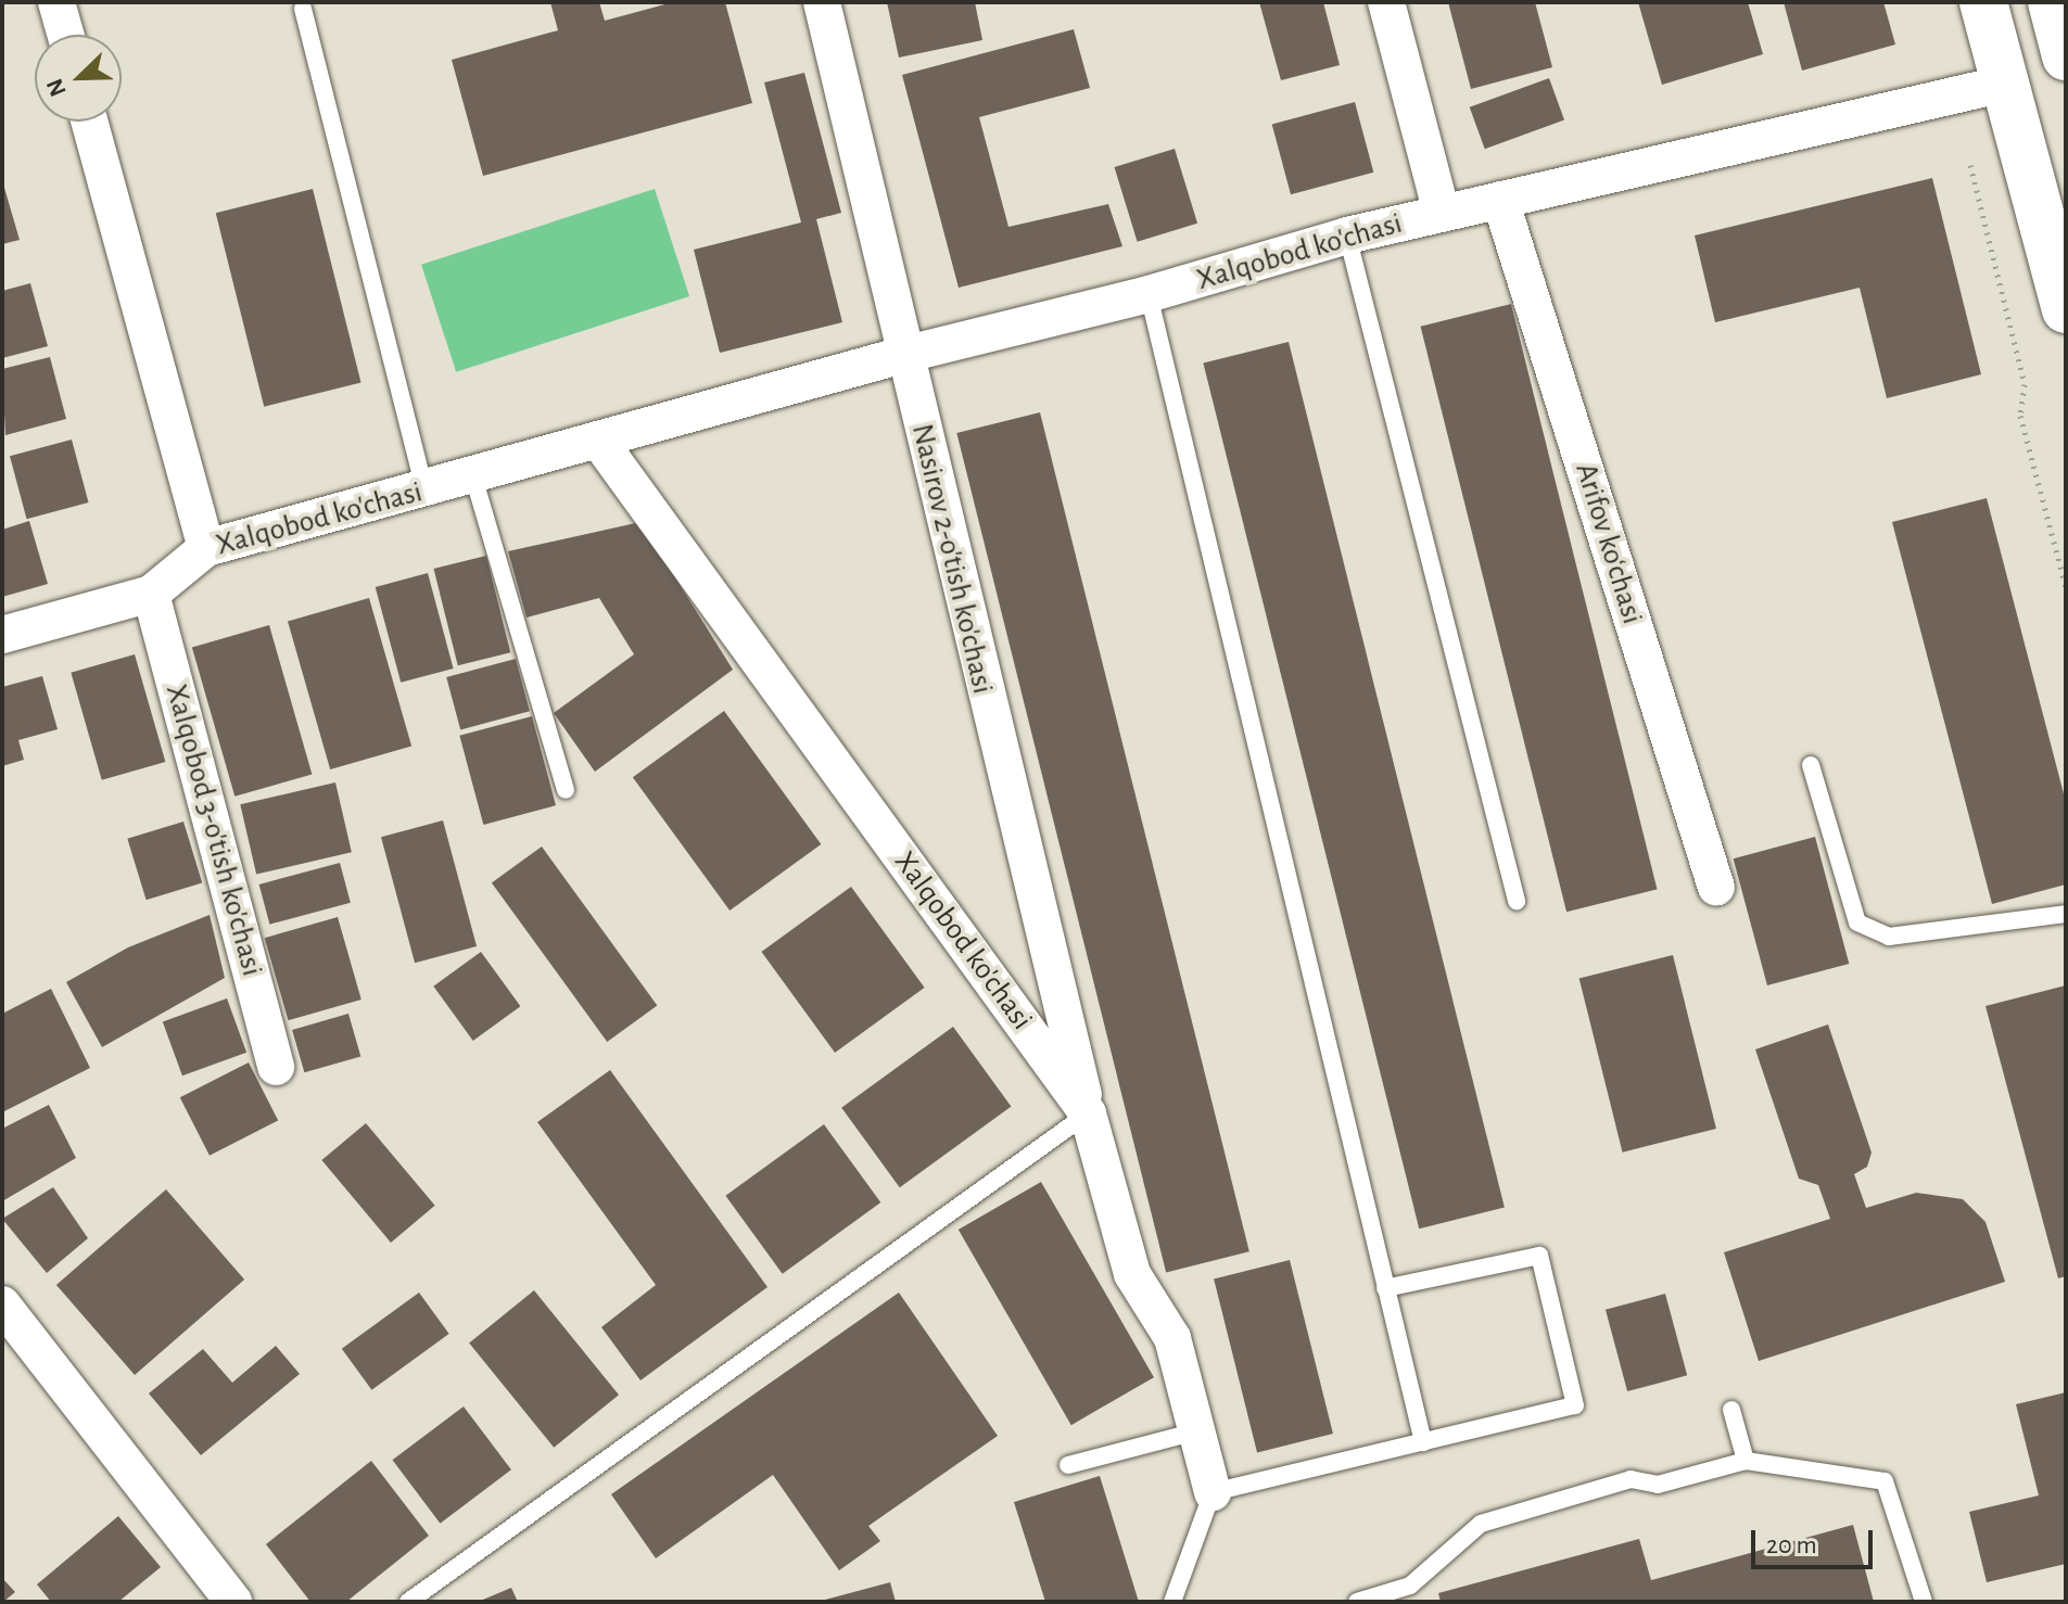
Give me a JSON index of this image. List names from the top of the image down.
{
  "streets": {
    "street": [
      "Xalqobod ko'chasi",
      "Arifov ko‘chasi",
      "Nasirov 2-o'tish ko'chasi",
      "Xalqobod 3-o'tish ko'chasi"
    ]
  },
  "crossings": [
    ["Xalqobod ko'chasi", "Arifov ko‘chasi"],
    ["Xalqobod ko'chasi", "Nasirov 2-o'tish ko'chasi"],
    ["Xalqobod ko'chasi", "Xalqobod 3-o'tish ko'chasi"]
  ],
  "scale_bar": "20 m",
  "north": "bottom left"
}
